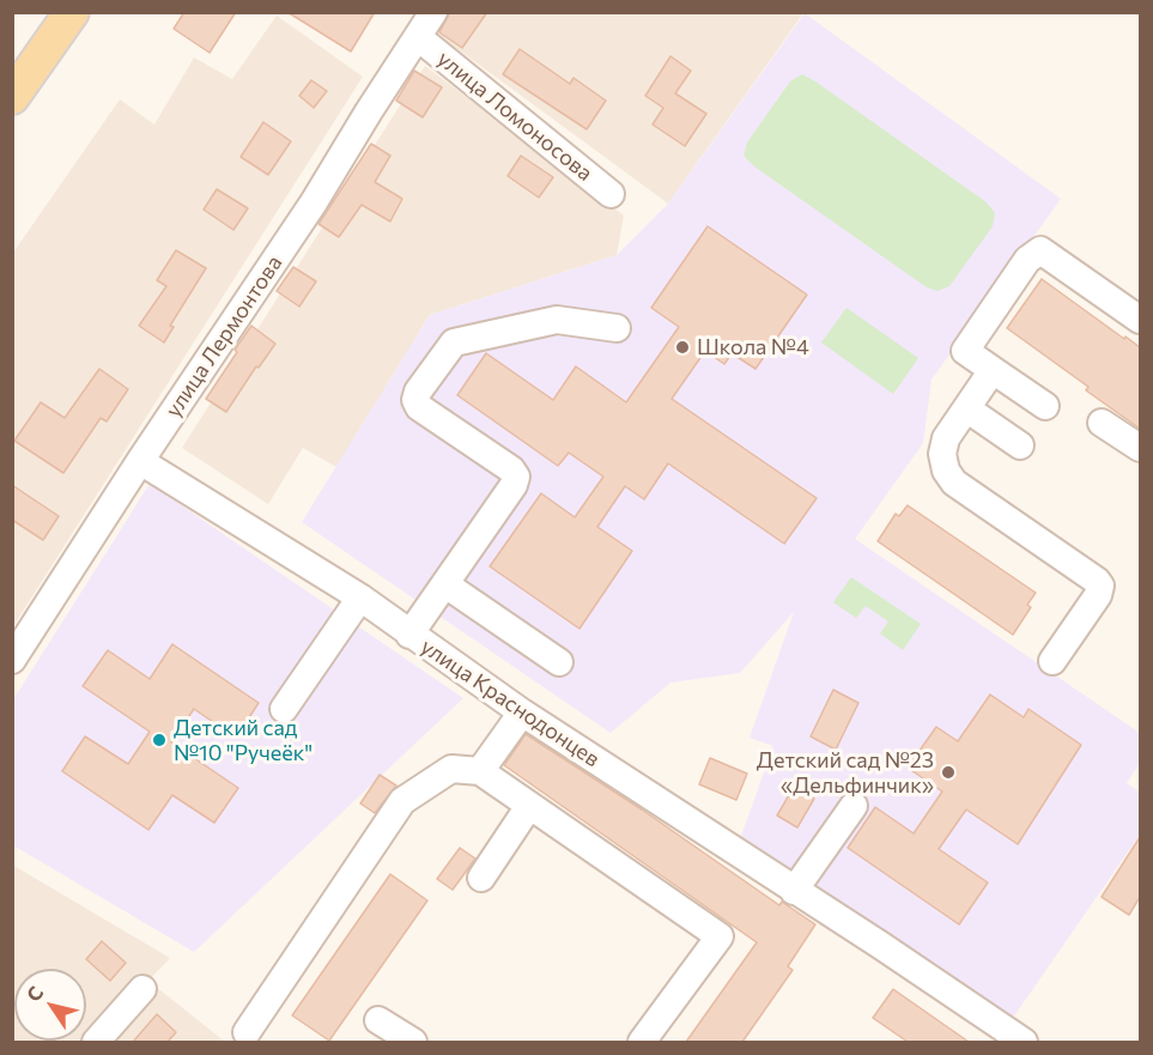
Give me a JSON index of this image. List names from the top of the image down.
{
  "streets": {
    "street": ["улица Ломоносова", "улица Лермонтова", "улица Краснодонцев"]
  },
  "crossings": [
    ["улица Ломоносова", "улица Лермонтова"],
    ["улица Лермонтова", "улица Краснодонцев"]
  ],
  "places": ["Школа №4", "Детский сад №10 \"Ручеёк\"", "Детский сад №23 «Дельфинчик»"],
  "north": "top left"
}
